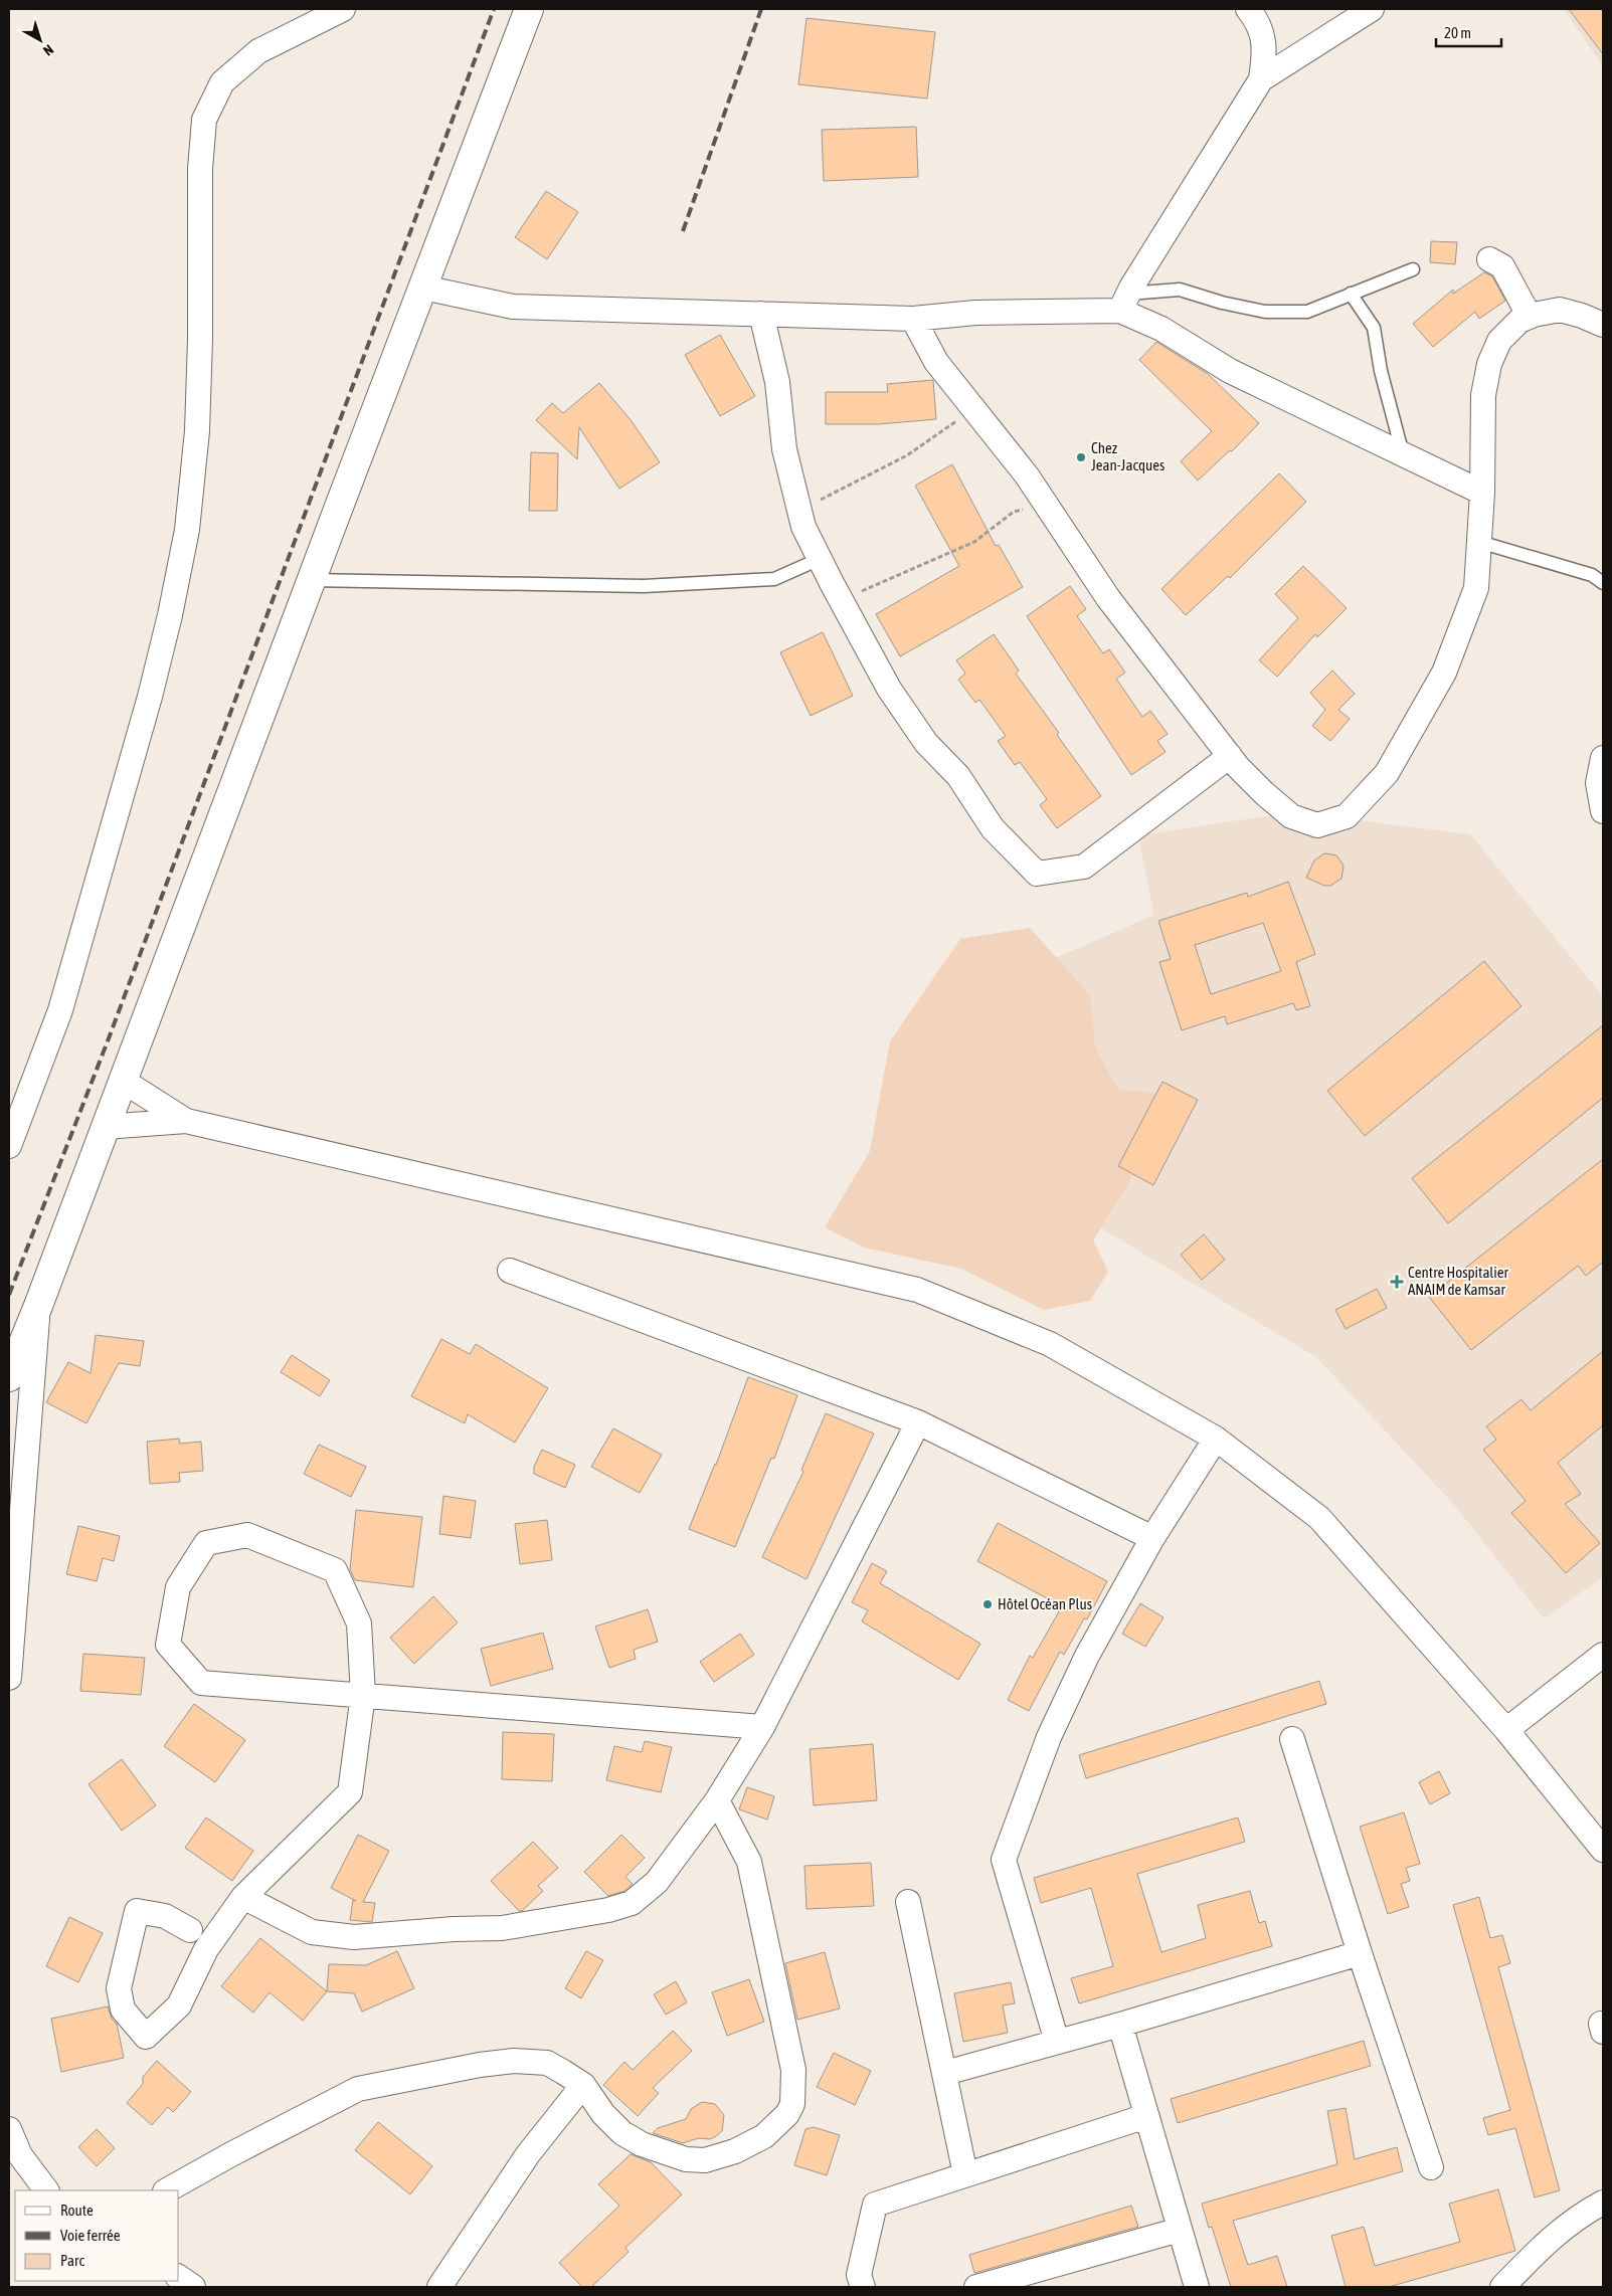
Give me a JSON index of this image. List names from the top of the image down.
{
  "places": {
    "other": ["Chez Jean-Jacques", "Hôtel Océan Plus"],
    "health": ["Centre Hospitalier ANAIM de Kamsar"]
  },
  "legend": ["Route", "Voie ferrée", "Parc"],
  "scale_bar": "20 m",
  "north": "bottom right"
}
